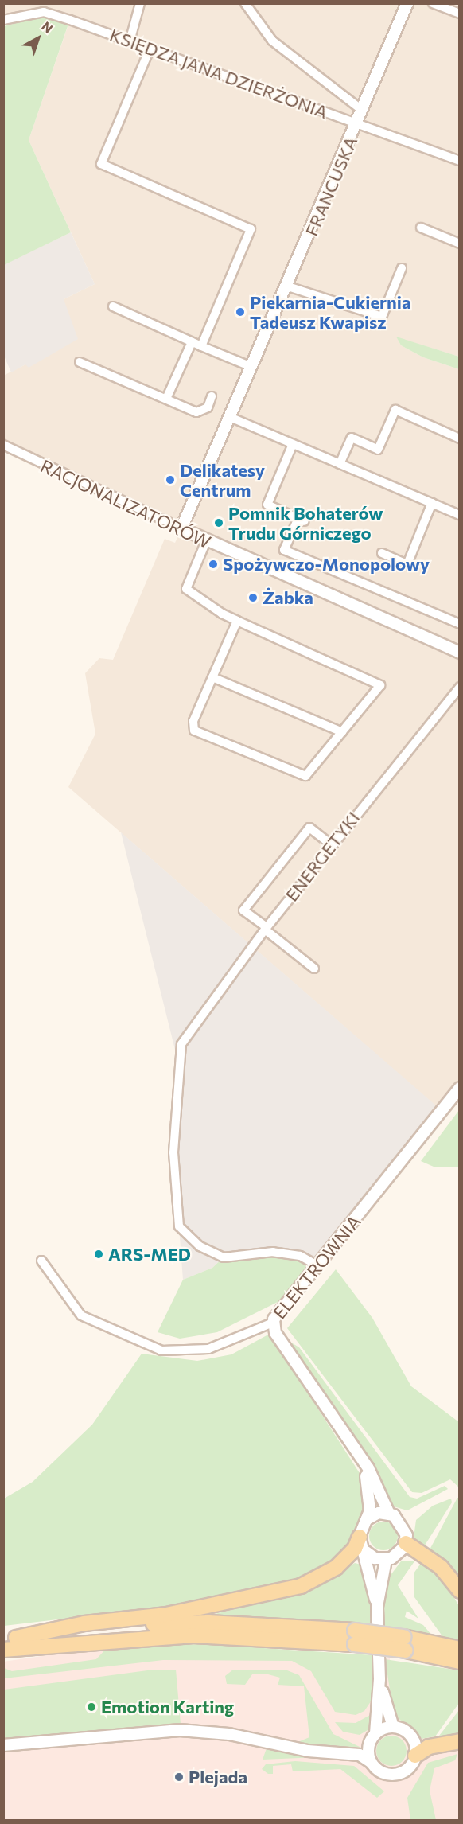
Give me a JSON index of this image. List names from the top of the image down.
{
  "streets": {
    "street": [
      "KSIĘDZA JANA DZIERŻONIA",
      "FRANCUSKA",
      "RACJONALIZATORÓW",
      "ENERGETYKI",
      "ELEKTROWNIA"
    ]
  },
  "crossings": [
    ["KSIĘDZA JANA DZIERŻONIA", "FRANCUSKA"],
    ["FRANCUSKA", "RACJONALIZATORÓW"],
    ["ENERGETYKI", "ELEKTROWNIA"]
  ],
  "places": [
    "Piekarnia-Cukiernia Tadeusz Kwapisz",
    "Delikatesy Centrum",
    "Pomnik Bohaterów Trudu Górniczego",
    "Spożywczo-Monopolowy",
    "Żabka",
    "ARS-MED",
    "Emotion Karting",
    "Plejada"
  ],
  "north": "top right"
}
